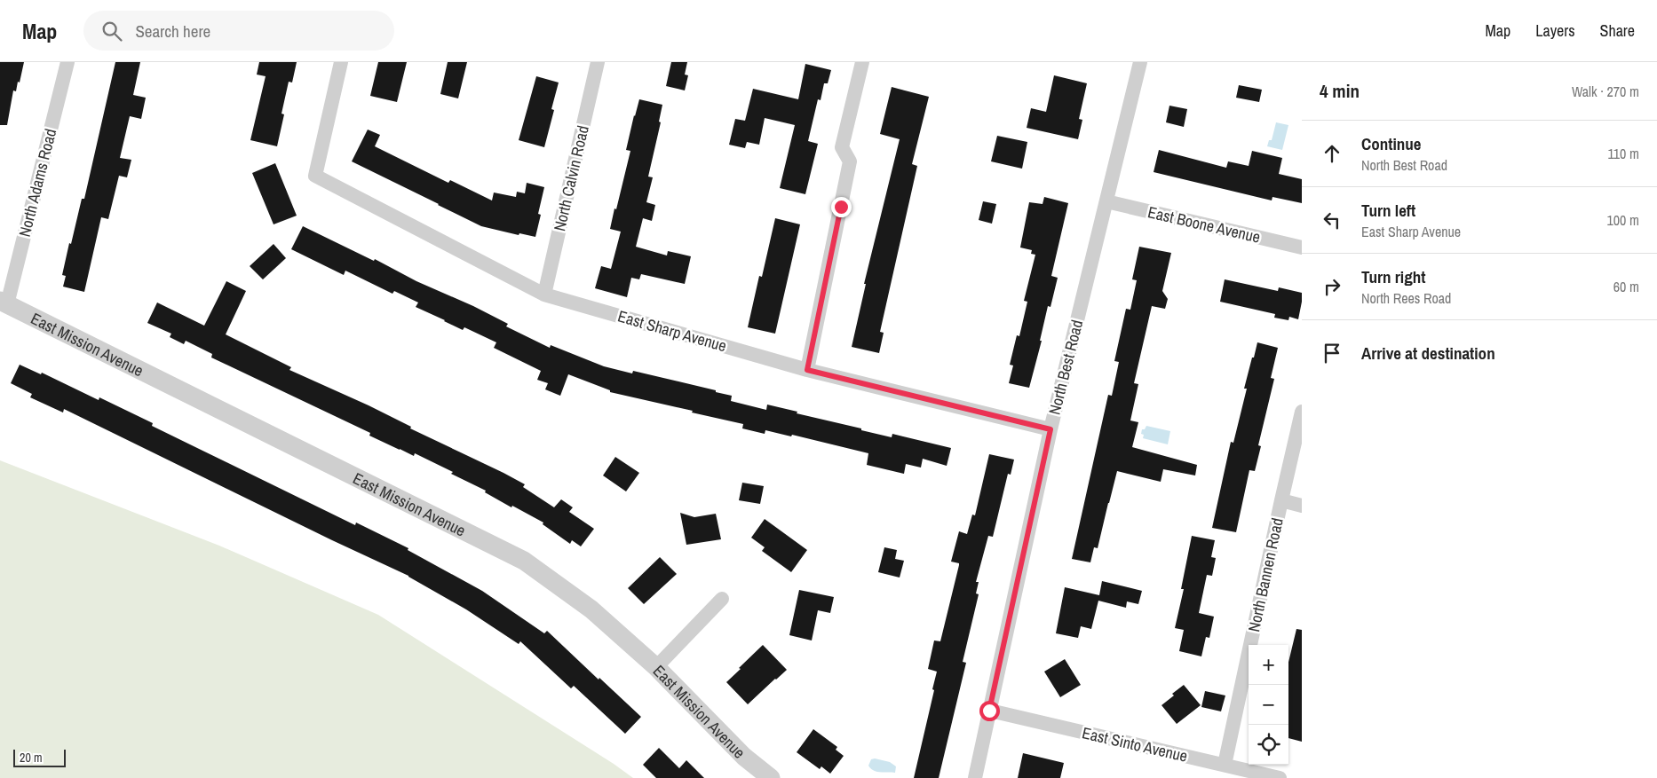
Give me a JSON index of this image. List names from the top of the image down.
{
  "streets": {
    "street": [
      "North Calvin Road",
      "North Adams Road",
      "East Boone Avenue",
      "East Sharp Avenue",
      "East Mission Avenue",
      "North Best Road",
      "North Bannen Road",
      "East Sinto Avenue"
    ]
  },
  "crossings": [
    ["North Calvin Road", "East Sharp Avenue"],
    ["North Adams Road", "East Mission Avenue"],
    ["East Boone Avenue", "North Best Road"],
    ["East Sharp Avenue", "North Best Road"],
    ["North Best Road", "East Sinto Avenue"],
    ["North Bannen Road", "East Sinto Avenue"]
  ],
  "scale_bar": "20 m",
  "page": {
    "header": "Map",
    "search": "Search here",
    "nav": ["Map", "Layers", "Share"],
    "heading": ["4 min", "Walk · 270 m"],
    "list": [
      ["Continue", "North Best Road", "110 m"],
      ["Turn left", "East Sharp Avenue", "100 m"],
      ["Turn right", "North Rees Road", "60 m"],
      "Arrive at destination"
    ],
    "map_buttons": ["+", "−"],
    "scale": "20 m"
  }
}
